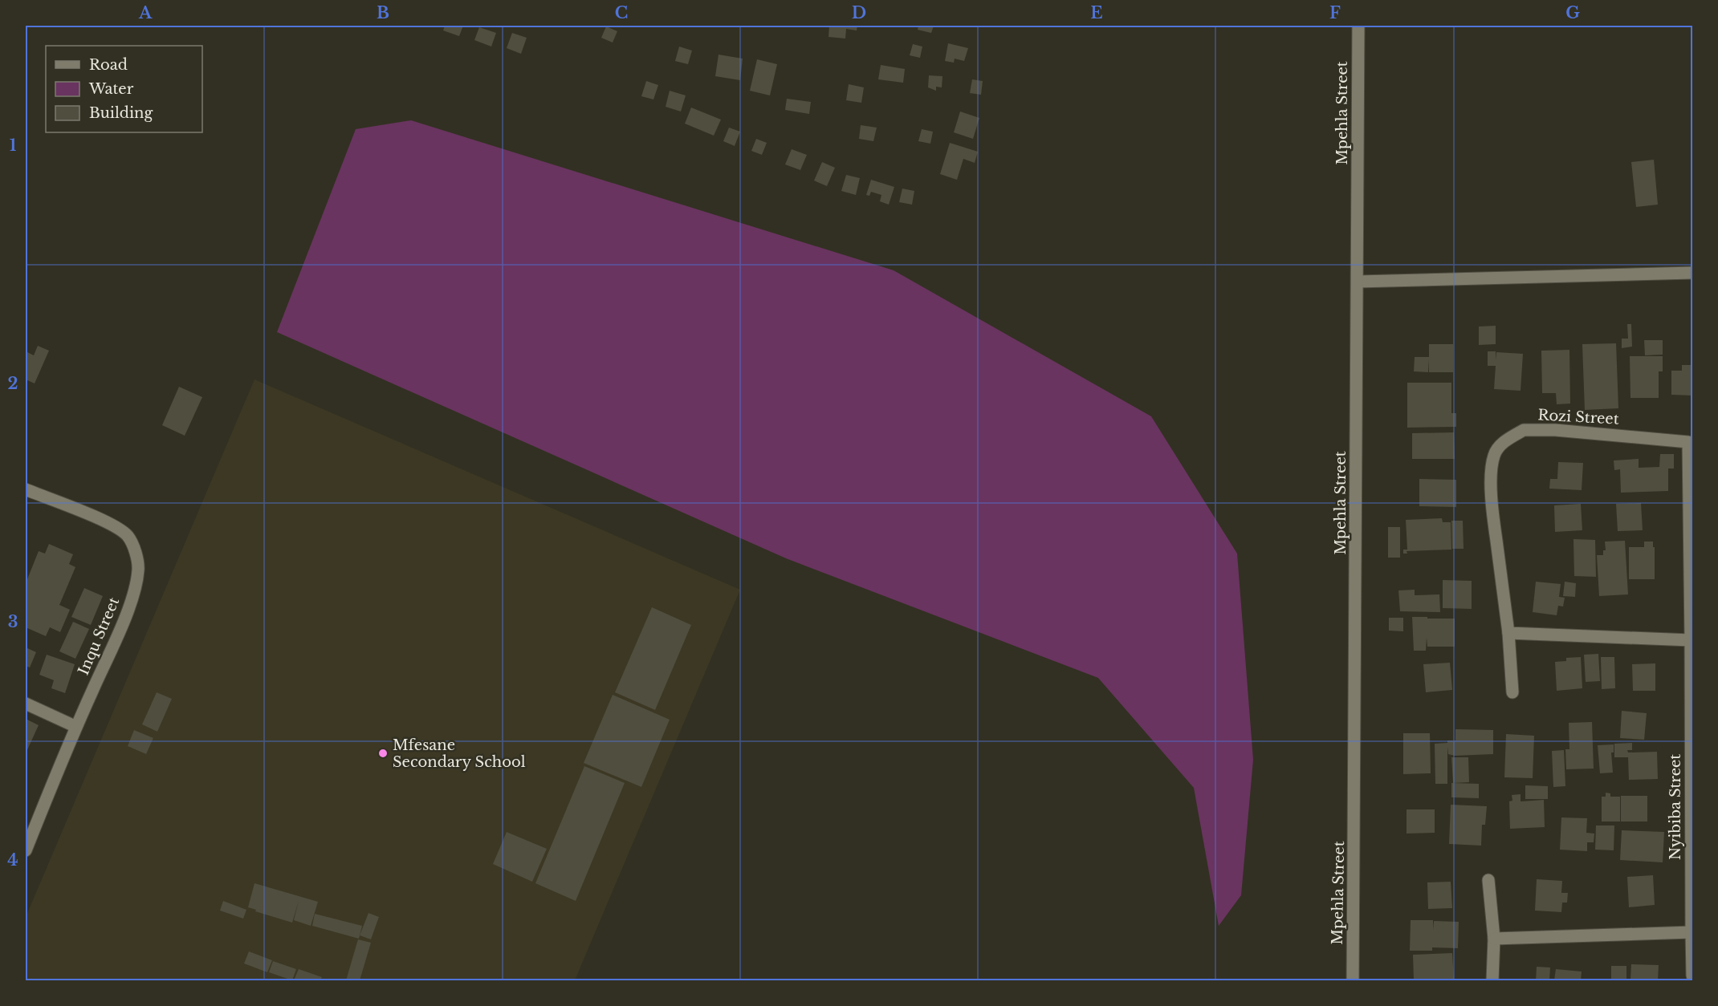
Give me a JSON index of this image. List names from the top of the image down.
{
  "streets": {
    "street": [
      "Mpehla Street",
      "Rozi Street",
      "Inqu Street",
      "Nyibiba Street"
    ]
  },
  "crossings": [
    ["Rozi Street", "Nyibiba Street"]
  ],
  "places": ["Mfesane Secondary School"],
  "legend": ["Road", "Water", "Building"],
  "grid": {
    "columns": [
      "A",
      "B",
      "C",
      "D",
      "E",
      "F",
      "G"
    ],
    "rows": [
      "1",
      "2",
      "3",
      "4"
    ]
  }
}
